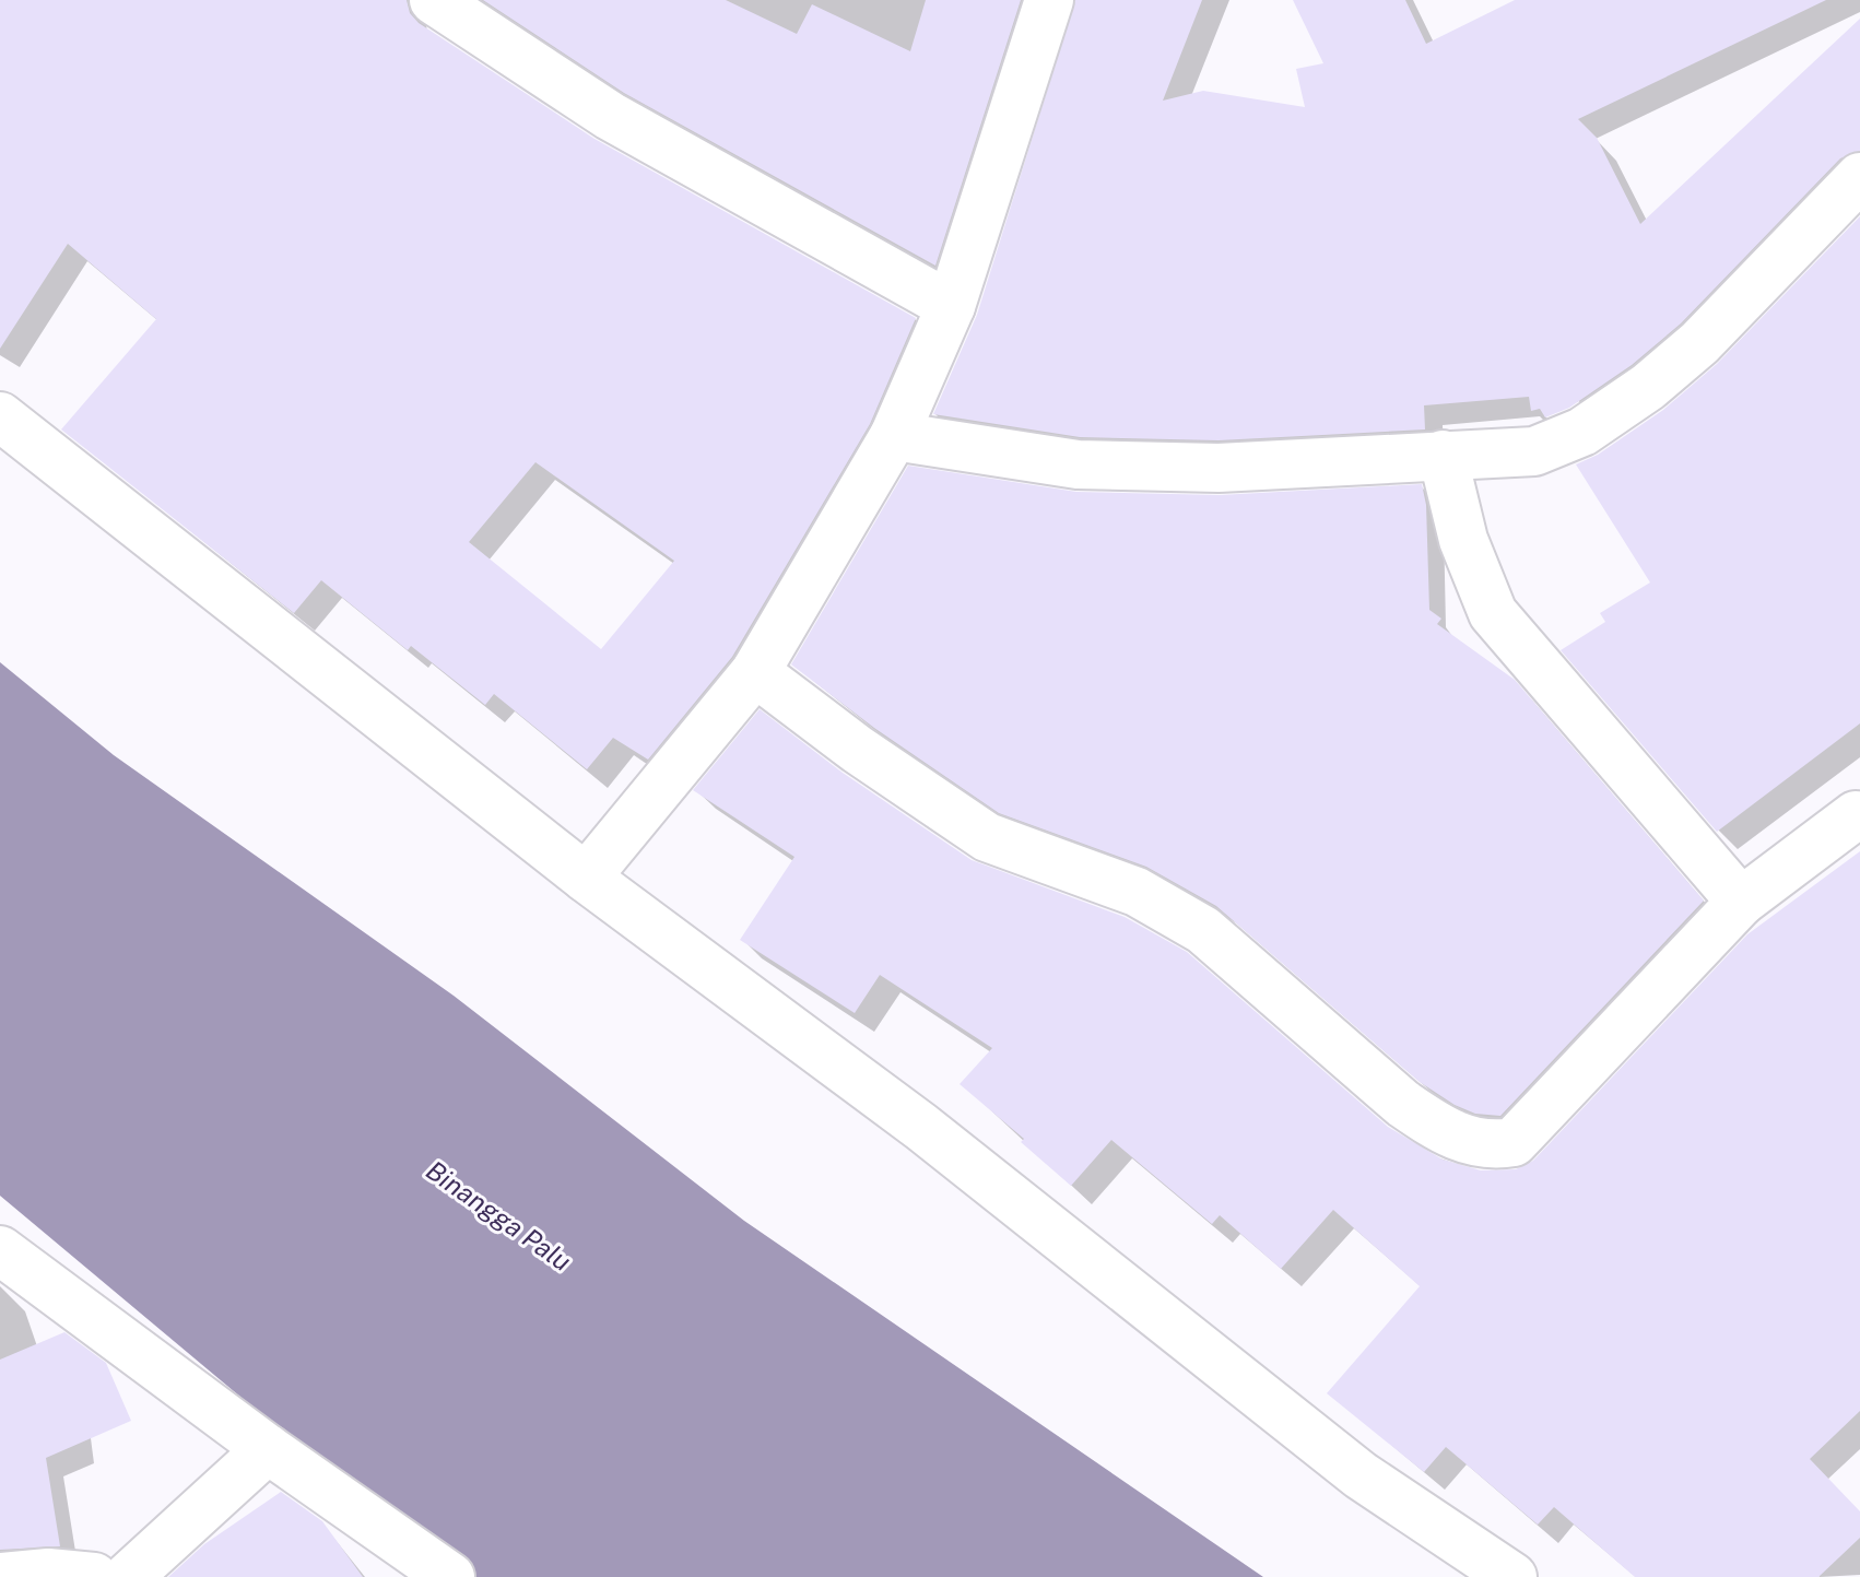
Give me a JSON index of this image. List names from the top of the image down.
{
  "water": ["Binangga Palu"]
}
